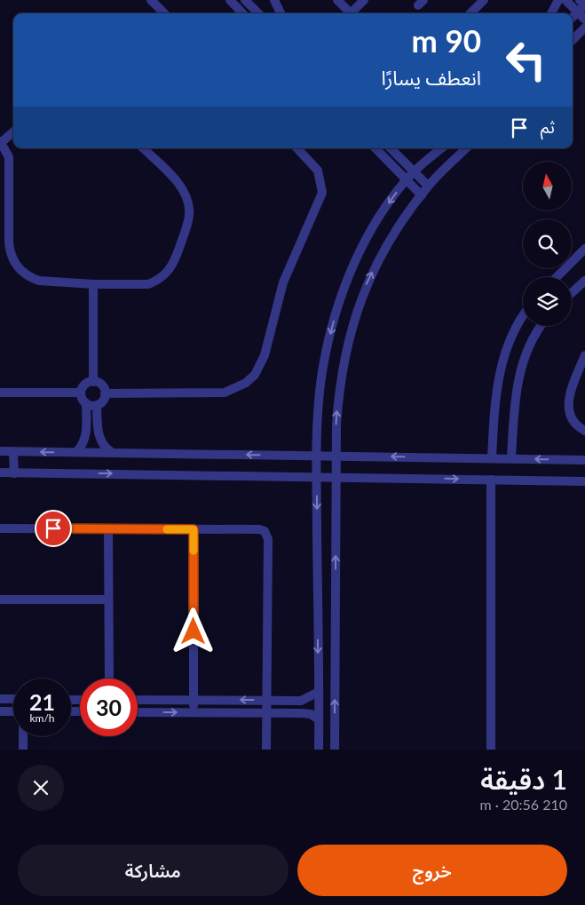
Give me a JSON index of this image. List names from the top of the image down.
{
  "north": "top",
  "page": {
    "turn": ["90 m", "انعطف يسارًا"],
    "then": "ثم",
    "speed": "21 km/h",
    "limit": "30",
    "heading": ["1 دقيقة", "210 m · 20:56"],
    "buttons": ["خروج", "مشاركة"]
  }
}
